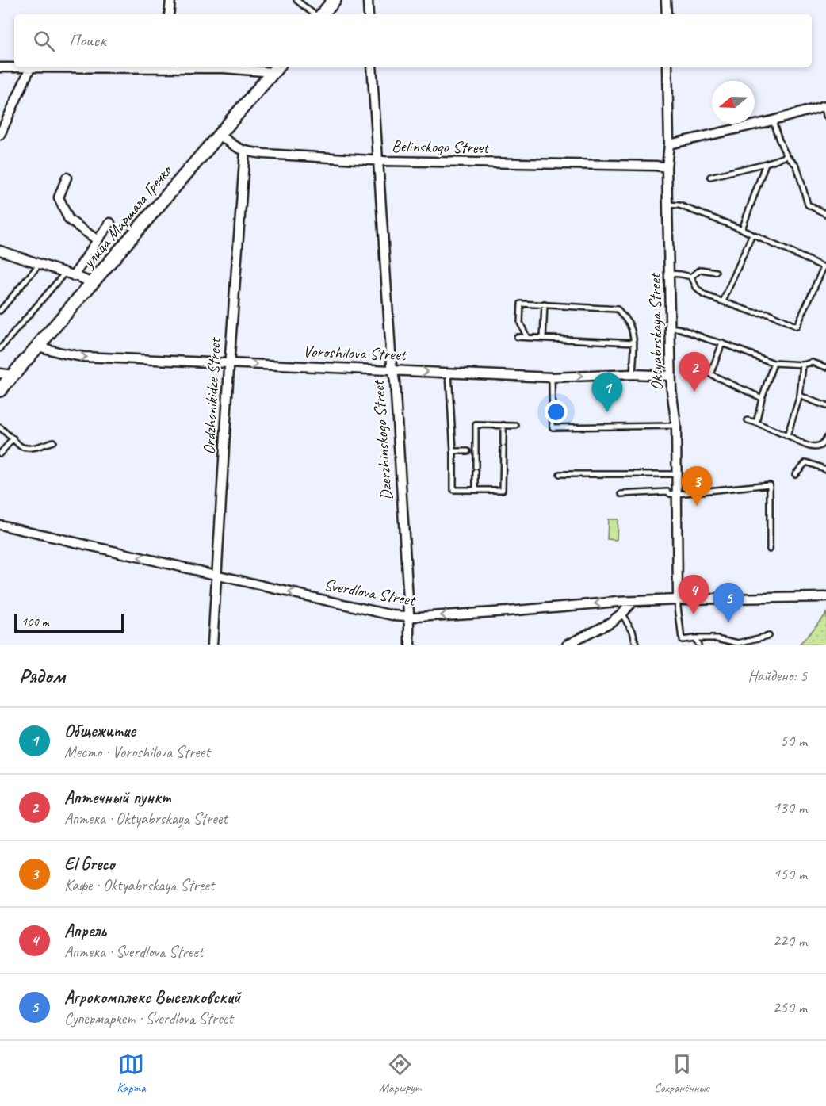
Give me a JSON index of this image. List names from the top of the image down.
{
  "streets": {
    "main road": ["улица Маршала Гречко"],
    "street": [
      "Belinskogo Street",
      "Oktyabrskaya Street",
      "Voroshilova Street",
      "Ordzhonikidze Street",
      "Dzerzhinskogo Street",
      "Sverdlova Street"
    ]
  },
  "crossings": [
    ["Belinskogo Street", "улица Маршала Гречко"],
    ["Belinskogo Street", "Oktyabrskaya Street"],
    ["Belinskogo Street", "Ordzhonikidze Street"],
    ["Belinskogo Street", "Dzerzhinskogo Street"],
    ["улица Маршала Гречко", "Voroshilova Street"],
    ["Oktyabrskaya Street", "Voroshilova Street"],
    ["Oktyabrskaya Street", "Sverdlova Street"],
    ["Voroshilova Street", "Ordzhonikidze Street"],
    ["Voroshilova Street", "Dzerzhinskogo Street"],
    ["Ordzhonikidze Street", "Sverdlova Street"],
    ["Dzerzhinskogo Street", "Sverdlova Street"]
  ],
  "one_way": ["Voroshilova Street", "Sverdlova Street"],
  "scale_bar": "100 m",
  "north": "left",
  "page": {
    "search": "Поиск",
    "pins": [
      "2",
      "1",
      "3",
      "4",
      "5"
    ],
    "scale": "100 m",
    "heading": ["Рядом", "Найдено: 5"],
    "list": [
      {
        "mark": "1",
        "name": "Общежитие",
        "note": "Место · Voroshilova Street",
        "value": "50 m"
      },
      {
        "mark": "2",
        "name": "Аптечный пункт",
        "note": "Аптека · Oktyabrskaya Street",
        "value": "130 m"
      },
      {
        "mark": "3",
        "name": "El Greco",
        "note": "Кафе · Oktyabrskaya Street",
        "value": "150 m"
      },
      {
        "mark": "4",
        "name": "Апрель",
        "note": "Аптека · Sverdlova Street",
        "value": "220 m"
      },
      {
        "mark": "5",
        "name": "Агрокомплекс Выселковский",
        "note": "Супермаркет · Sverdlova Street",
        "value": "250 m"
      }
    ],
    "nav": ["Карта", "Маршрут", "Сохранённые"]
  }
}
